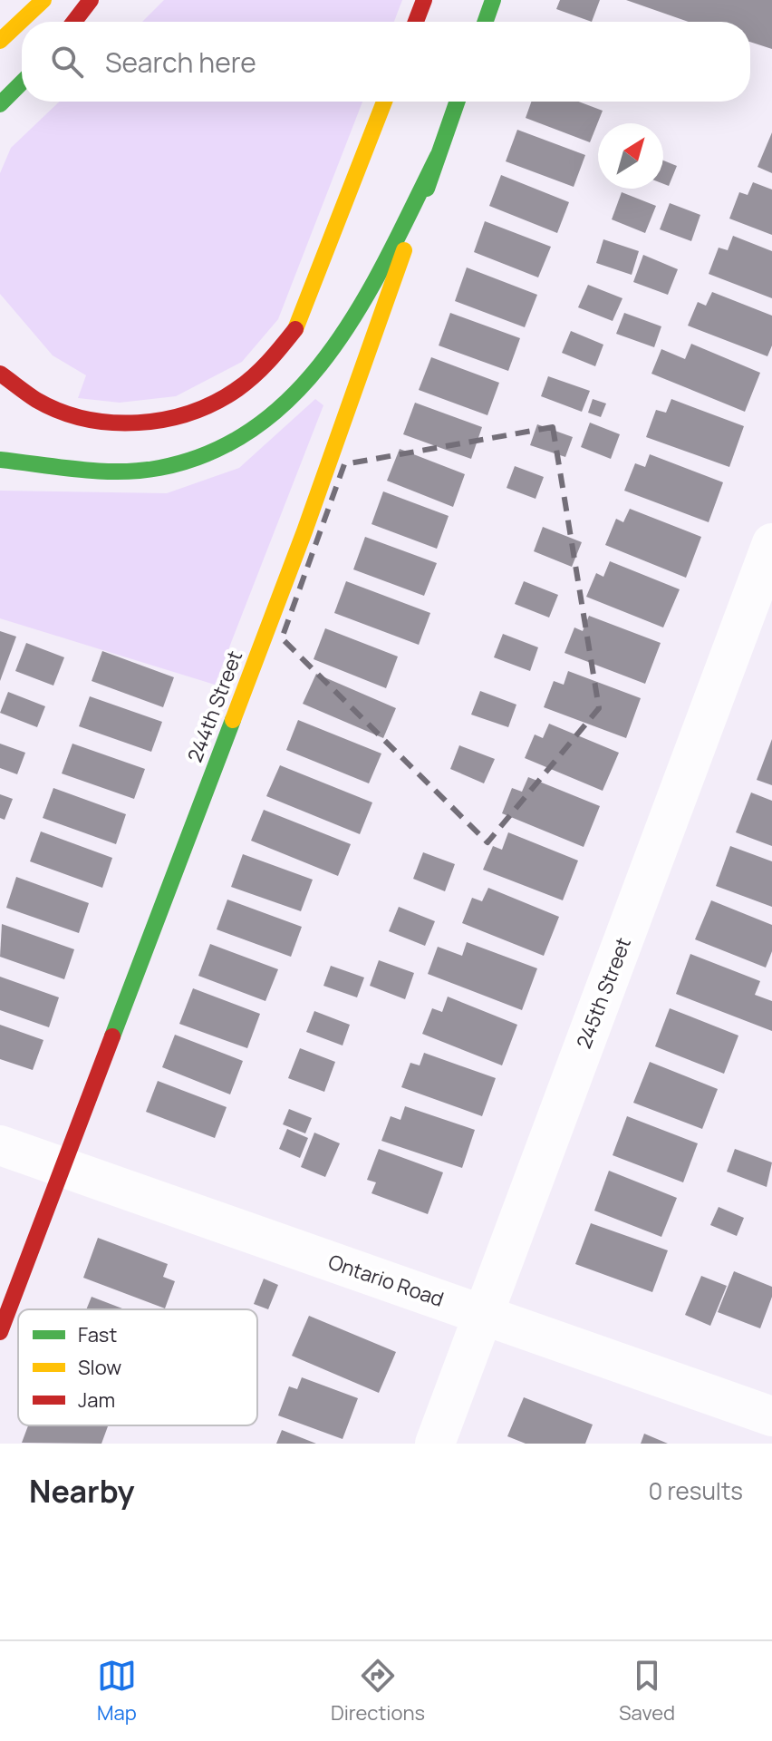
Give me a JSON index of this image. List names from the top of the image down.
{
  "streets": {
    "main road": ["244th Street"],
    "street": ["245th Street", "Ontario Road"]
  },
  "crossings": [
    ["244th Street", "Ontario Road"],
    ["245th Street", "Ontario Road"]
  ],
  "legend": ["Fast", "Slow", "Jam"],
  "north": "top right",
  "page": {
    "search": "Search here",
    "heading": ["Nearby", "0 results"],
    "nav": ["Map", "Directions", "Saved"]
  }
}
